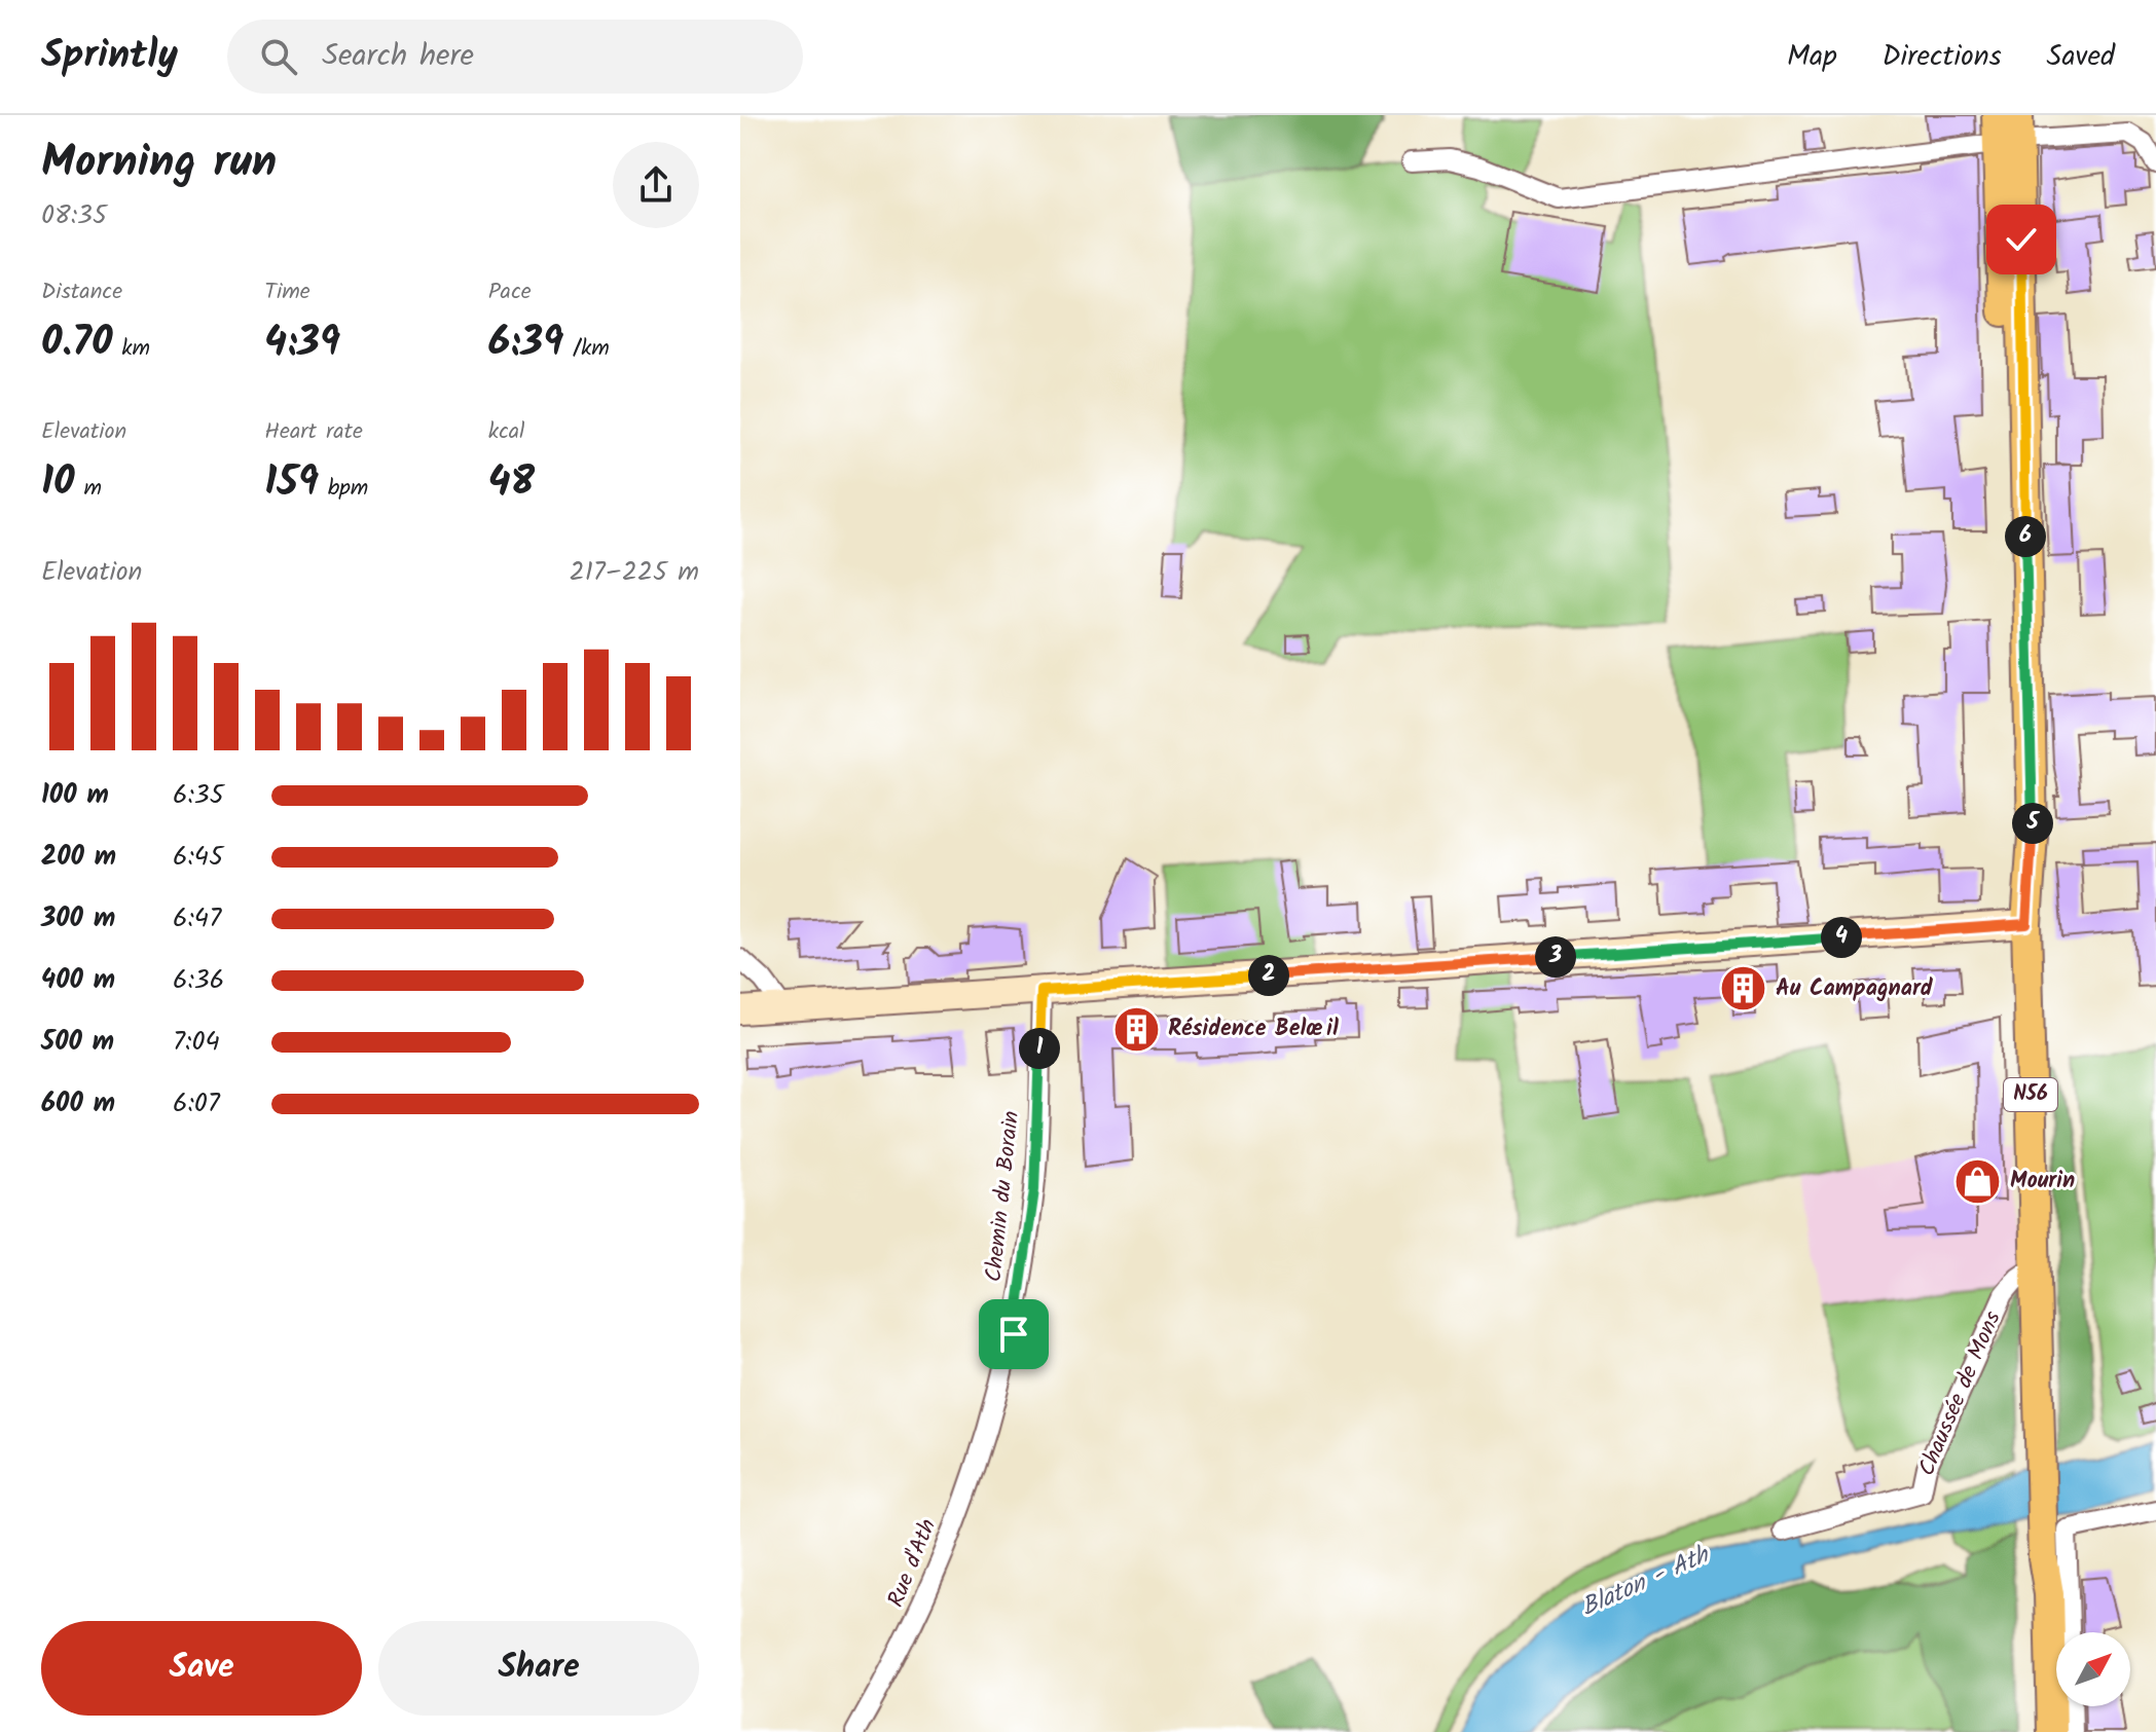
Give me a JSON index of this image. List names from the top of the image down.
{
  "streets": {
    "main road": ["N56", "Chaussée de Mons"],
    "street": ["Chemin du Borain", "Rue d'Ath"]
  },
  "crossings": [
    ["Chemin du Borain", "Rue d'Ath"]
  ],
  "water": ["Blaton - Ath"],
  "places": {
    "building": ["Au Campagnard", "Résidence Belœil"],
    "shop": ["Mourin"]
  },
  "north": "top right",
  "page": {
    "header": "Sprintly",
    "search": "Search here",
    "nav": ["Map", "Directions", "Saved"],
    "heading": ["Morning run", "08:35"],
    "stats": [
      ["Distance", "0.70 km"],
      ["Time", "4:39"],
      ["Pace", "6:39 /km"],
      ["Elevation", "10 m"],
      ["Heart rate", "159 bpm"],
      ["kcal", "48"]
    ],
    "pins": [
      "6",
      "5",
      "4",
      "3",
      "2",
      "1"
    ],
    "chart": ["Elevation", "217–225 m"],
    "list": [
      {
        "name": "100 m",
        "note": "6:35"
      },
      {
        "name": "200 m",
        "note": "6:45"
      },
      {
        "name": "300 m",
        "note": "6:47"
      },
      {
        "name": "400 m",
        "note": "6:36"
      },
      {
        "name": "500 m",
        "note": "7:04"
      },
      {
        "name": "600 m",
        "note": "6:07"
      }
    ],
    "buttons": ["Save", "Share"]
  }
}
